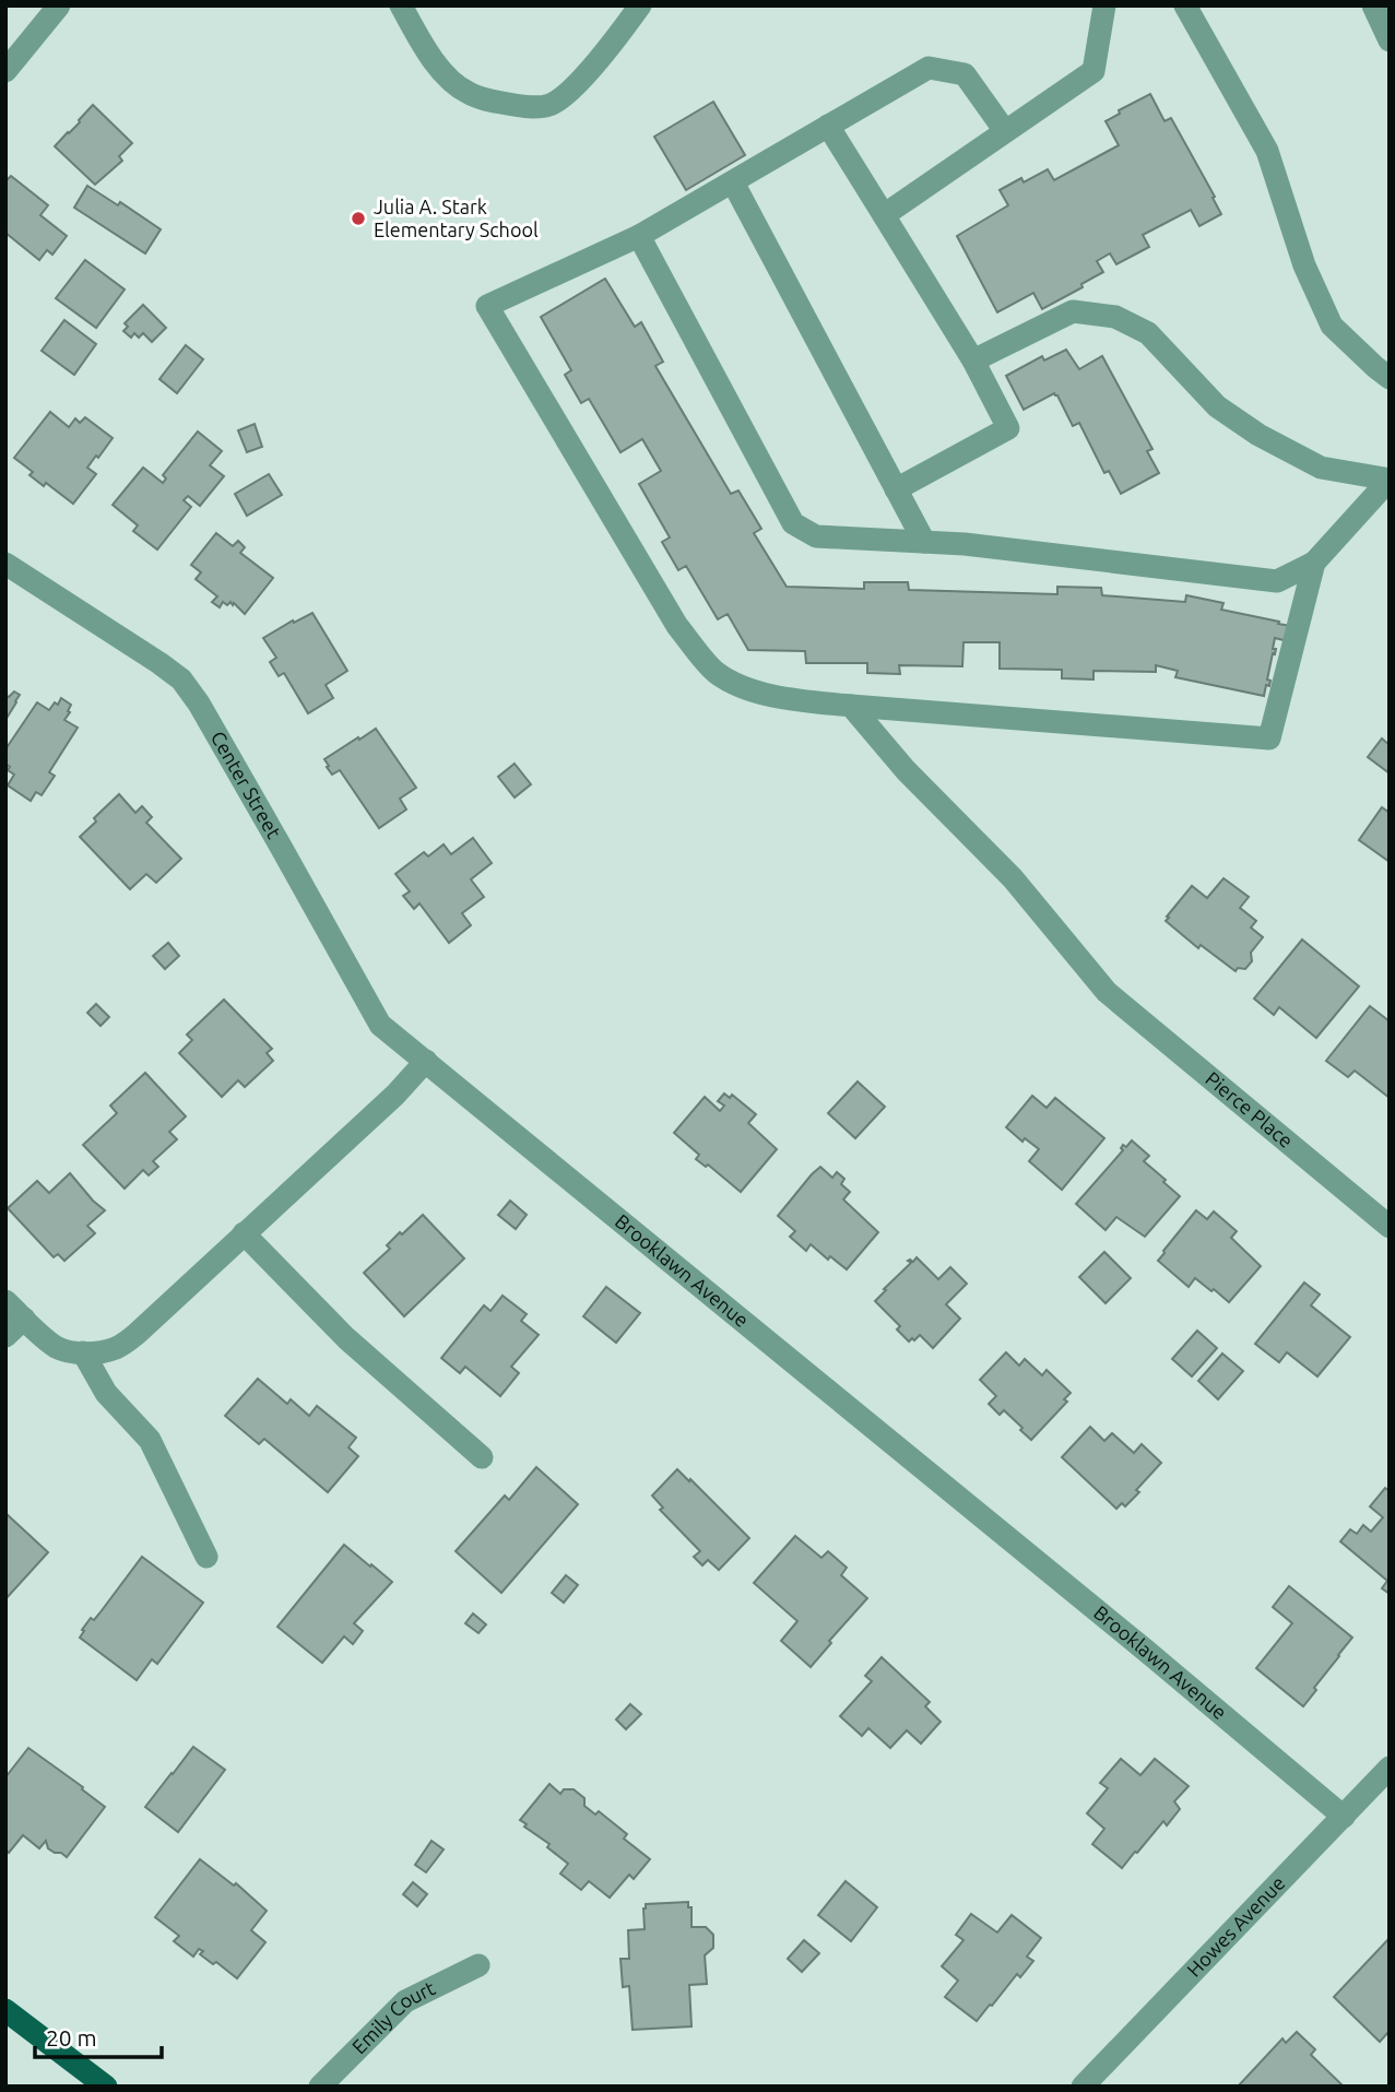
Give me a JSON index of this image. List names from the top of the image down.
{
  "streets": {
    "street": [
      "Center Street",
      "Pierce Place",
      "Brooklawn Avenue",
      "Howes Avenue",
      "Emily Court"
    ]
  },
  "crossings": [
    ["Center Street", "Brooklawn Avenue"],
    ["Brooklawn Avenue", "Howes Avenue"]
  ],
  "places": ["Julia A. Stark Elementary School"],
  "scale_bar": "20 m"
}
